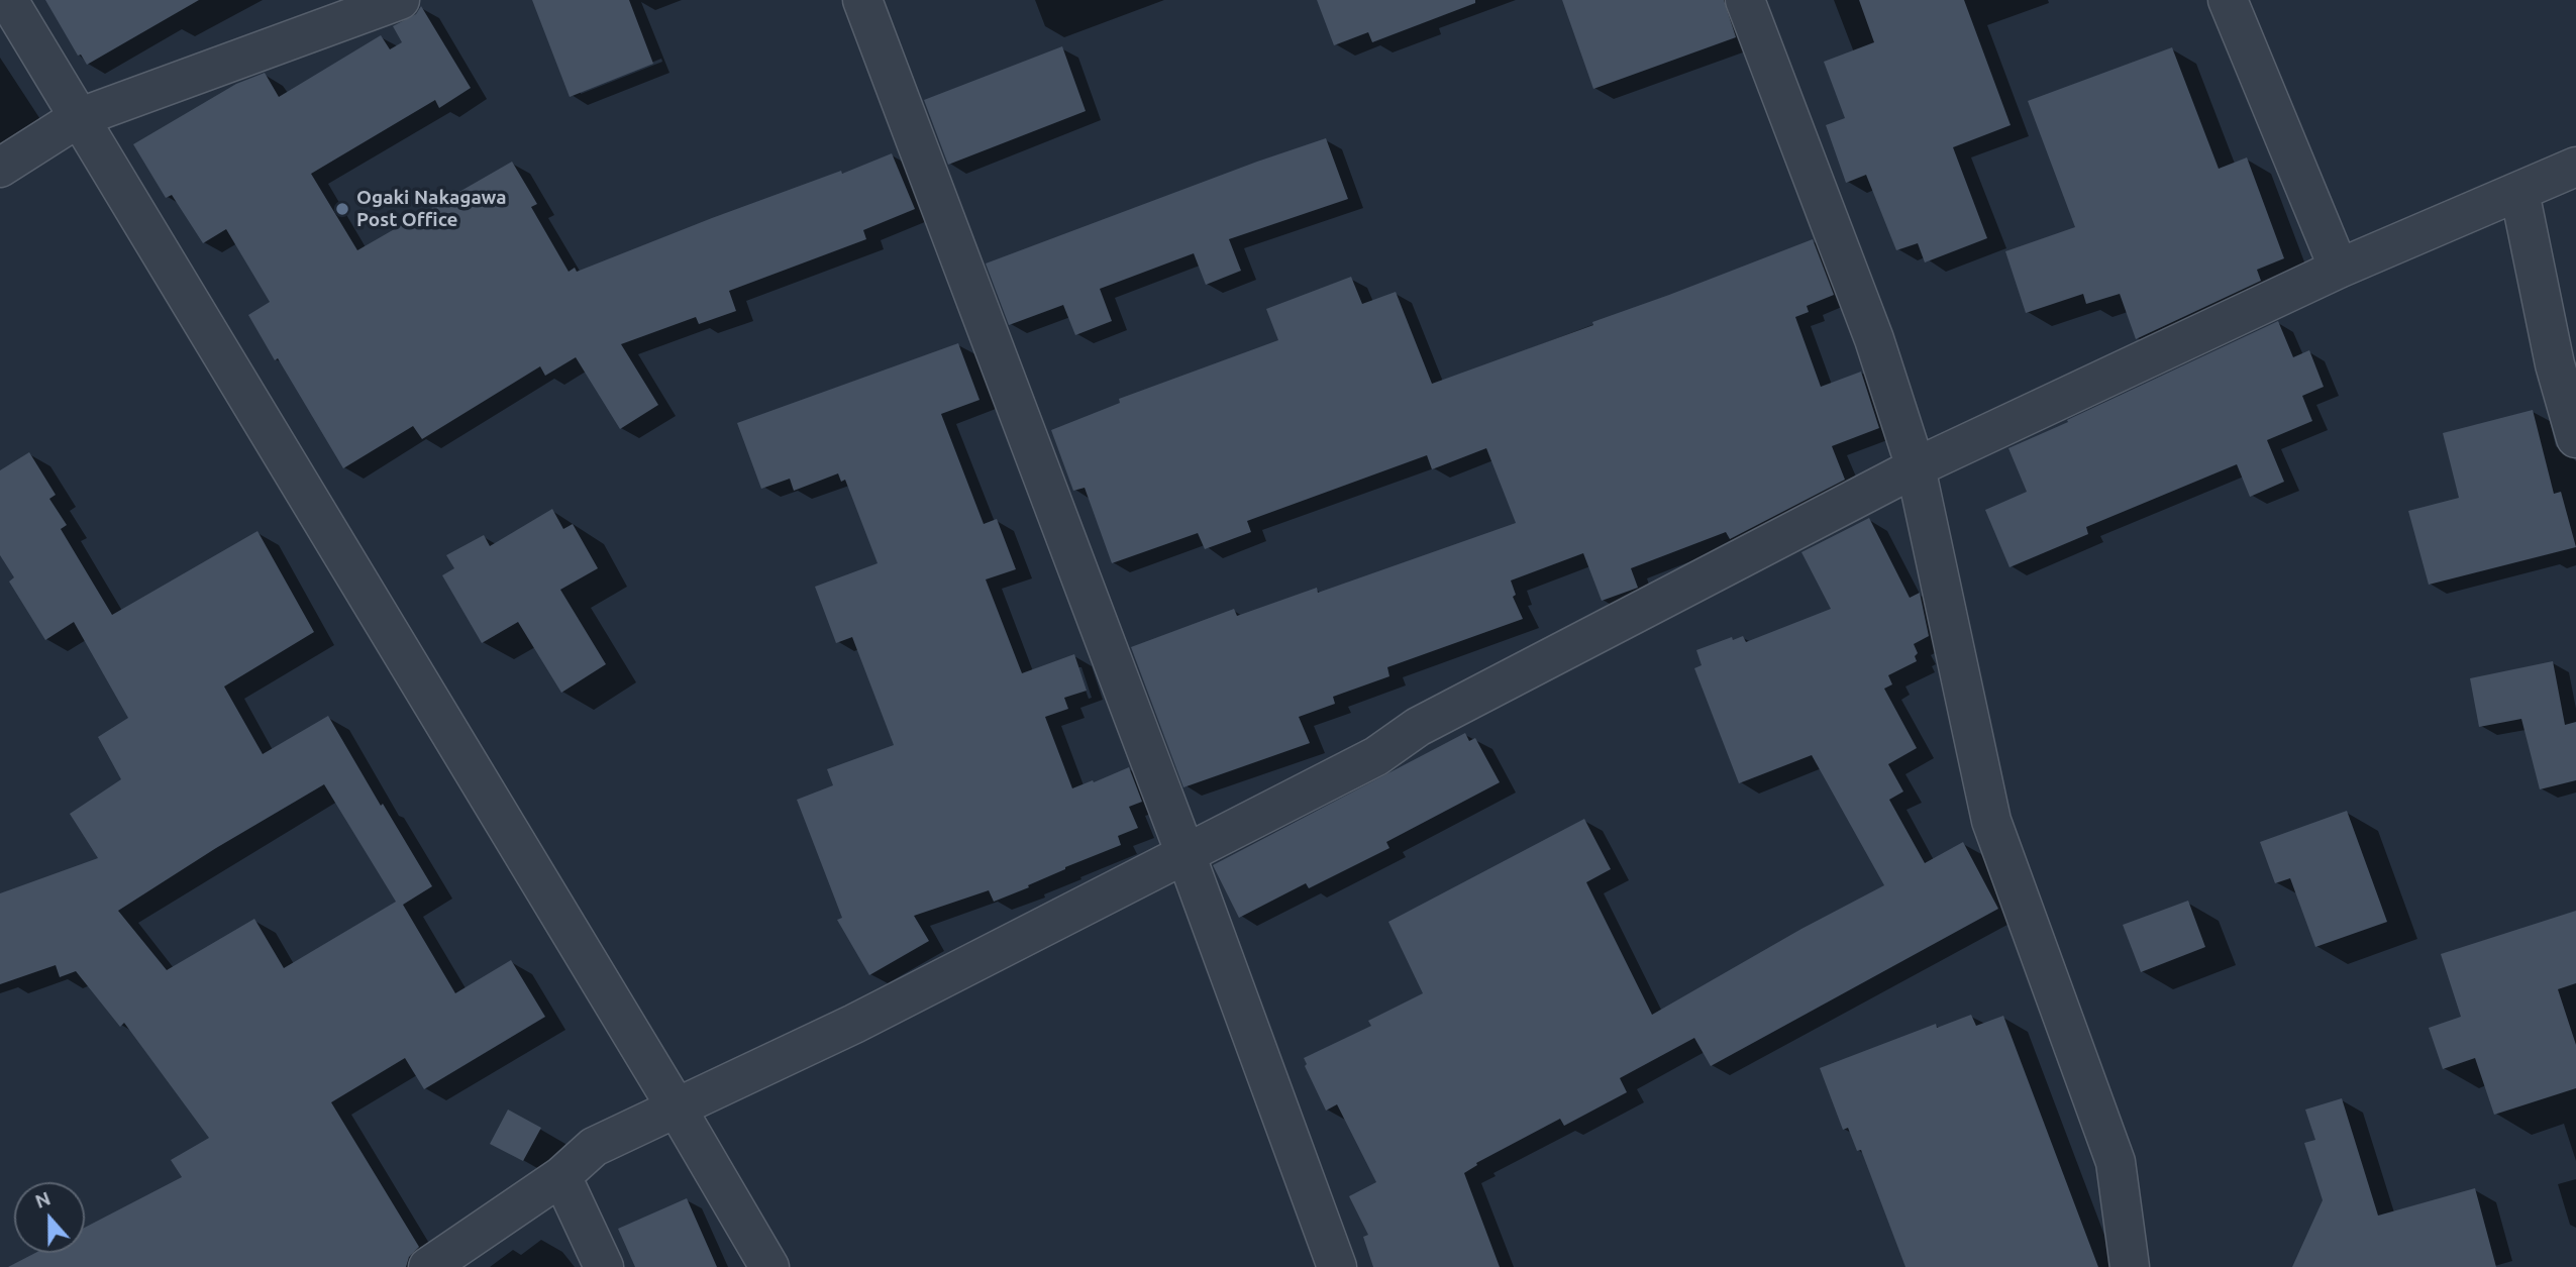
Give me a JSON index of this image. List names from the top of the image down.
{
  "places": ["Ogaki Nakagawa Post Office"],
  "north": "top"
}
